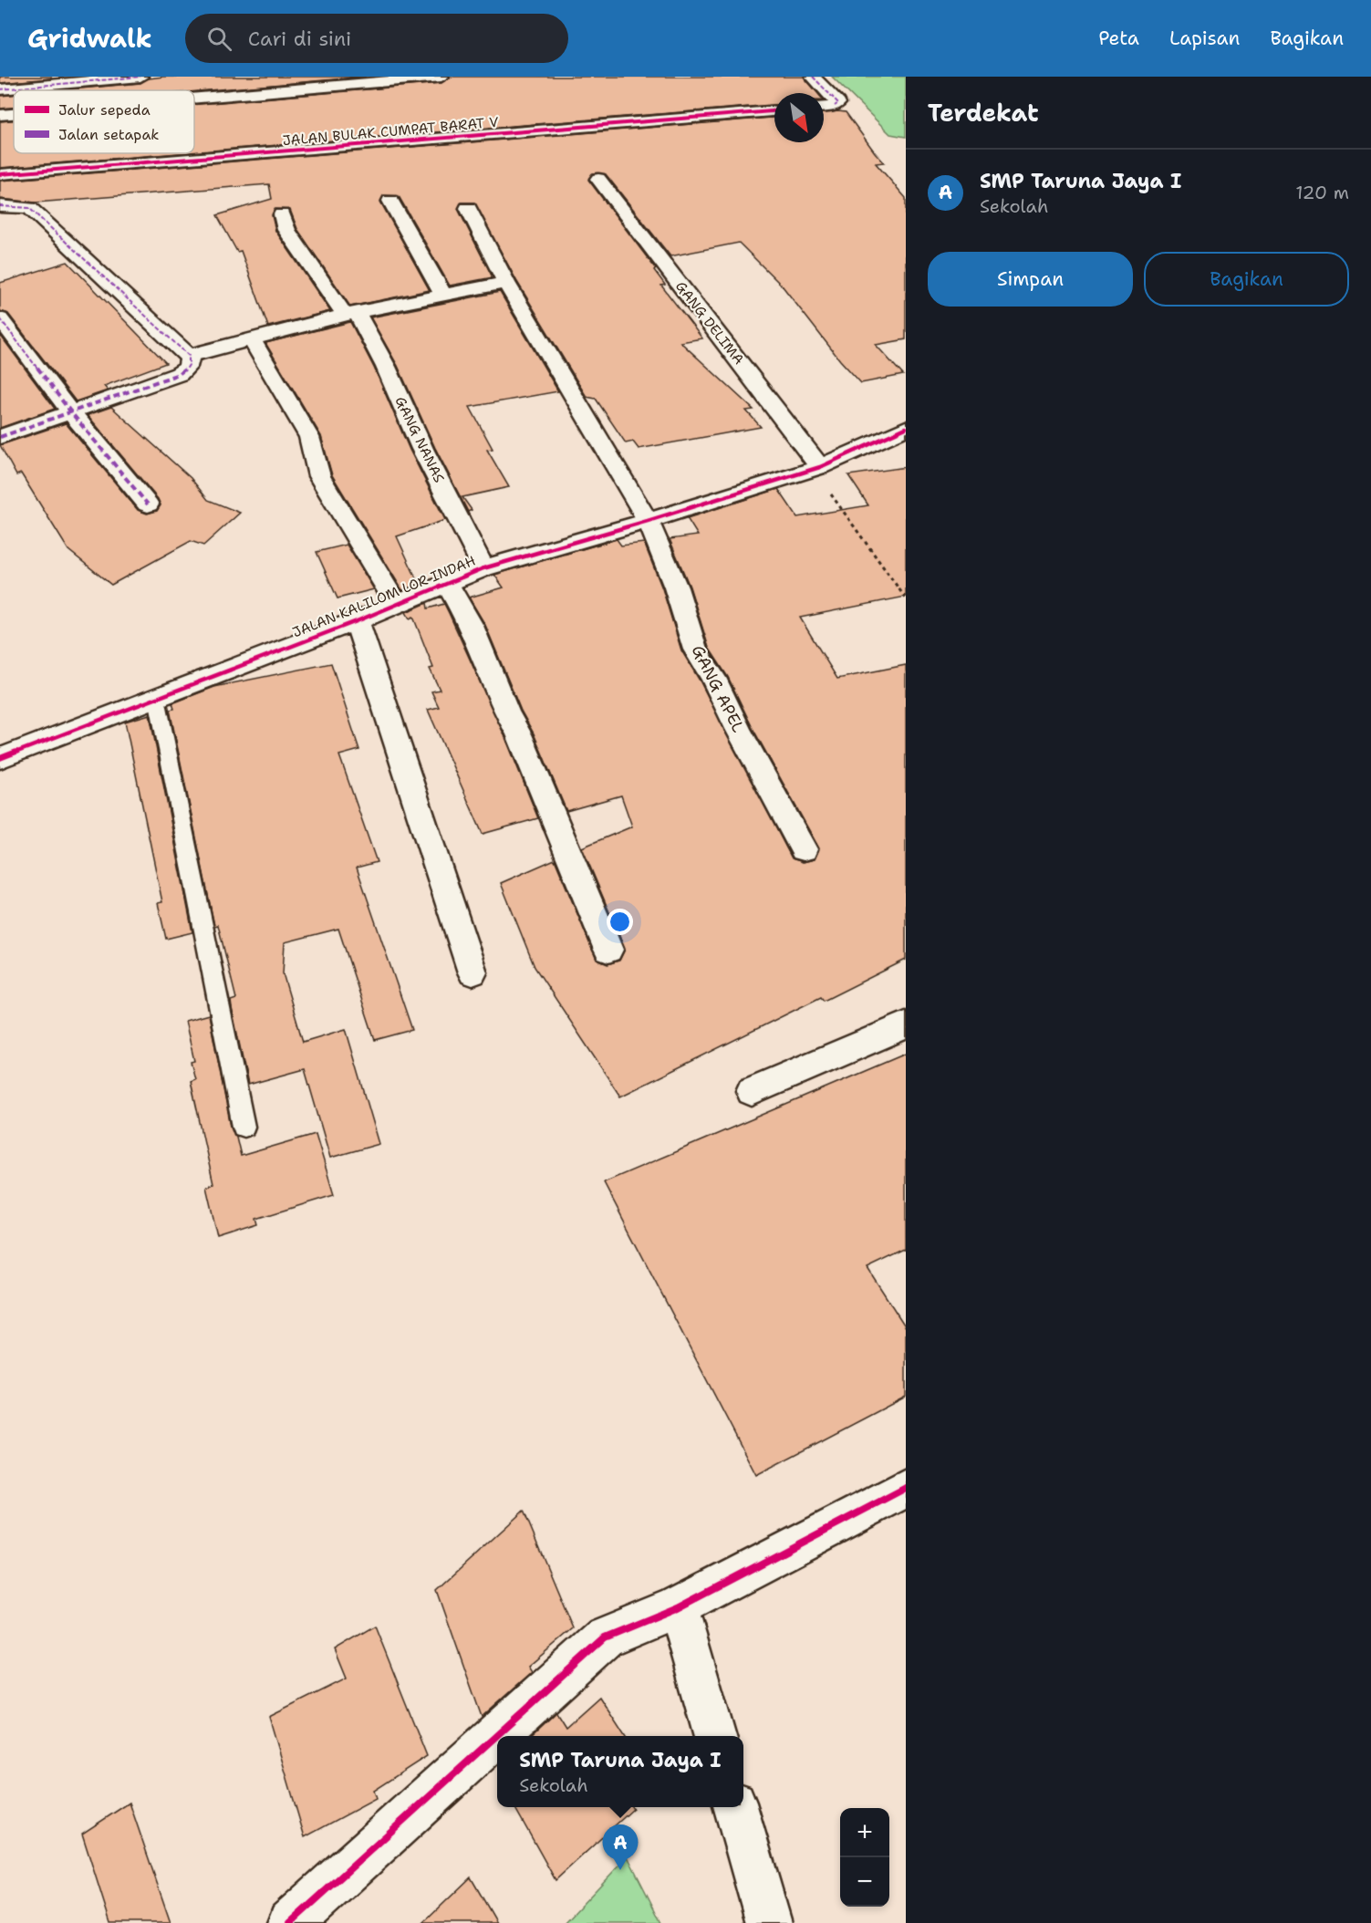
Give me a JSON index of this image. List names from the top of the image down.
{
  "streets": {
    "street": [
      "JALAN BULAK CUMPAT BARAT V",
      "GANG DELIMA",
      "GANG NANAS",
      "JALAN KALILOM LOR INDAH",
      "GANG APEL"
    ]
  },
  "crossings": [
    ["GANG DELIMA", "JALAN KALILOM LOR INDAH"],
    ["GANG NANAS", "JALAN KALILOM LOR INDAH"],
    ["JALAN KALILOM LOR INDAH", "GANG APEL"]
  ],
  "legend": ["Jalur sepeda", "Jalan setapak"],
  "north": "bottom right",
  "page": {
    "header": "Gridwalk",
    "search": "Cari di sini",
    "nav": ["Peta", "Lapisan", "Bagikan"],
    "heading": "Terdekat",
    "list": [
      {
        "mark": "A",
        "name": "SMP Taruna Jaya I",
        "note": "Sekolah",
        "value": "120 m"
      }
    ],
    "buttons": ["Simpan", "Bagikan"],
    "popup": ["SMP Taruna Jaya I", "Sekolah"],
    "map_buttons": ["+", "−"],
    "pins": "A"
  }
}
